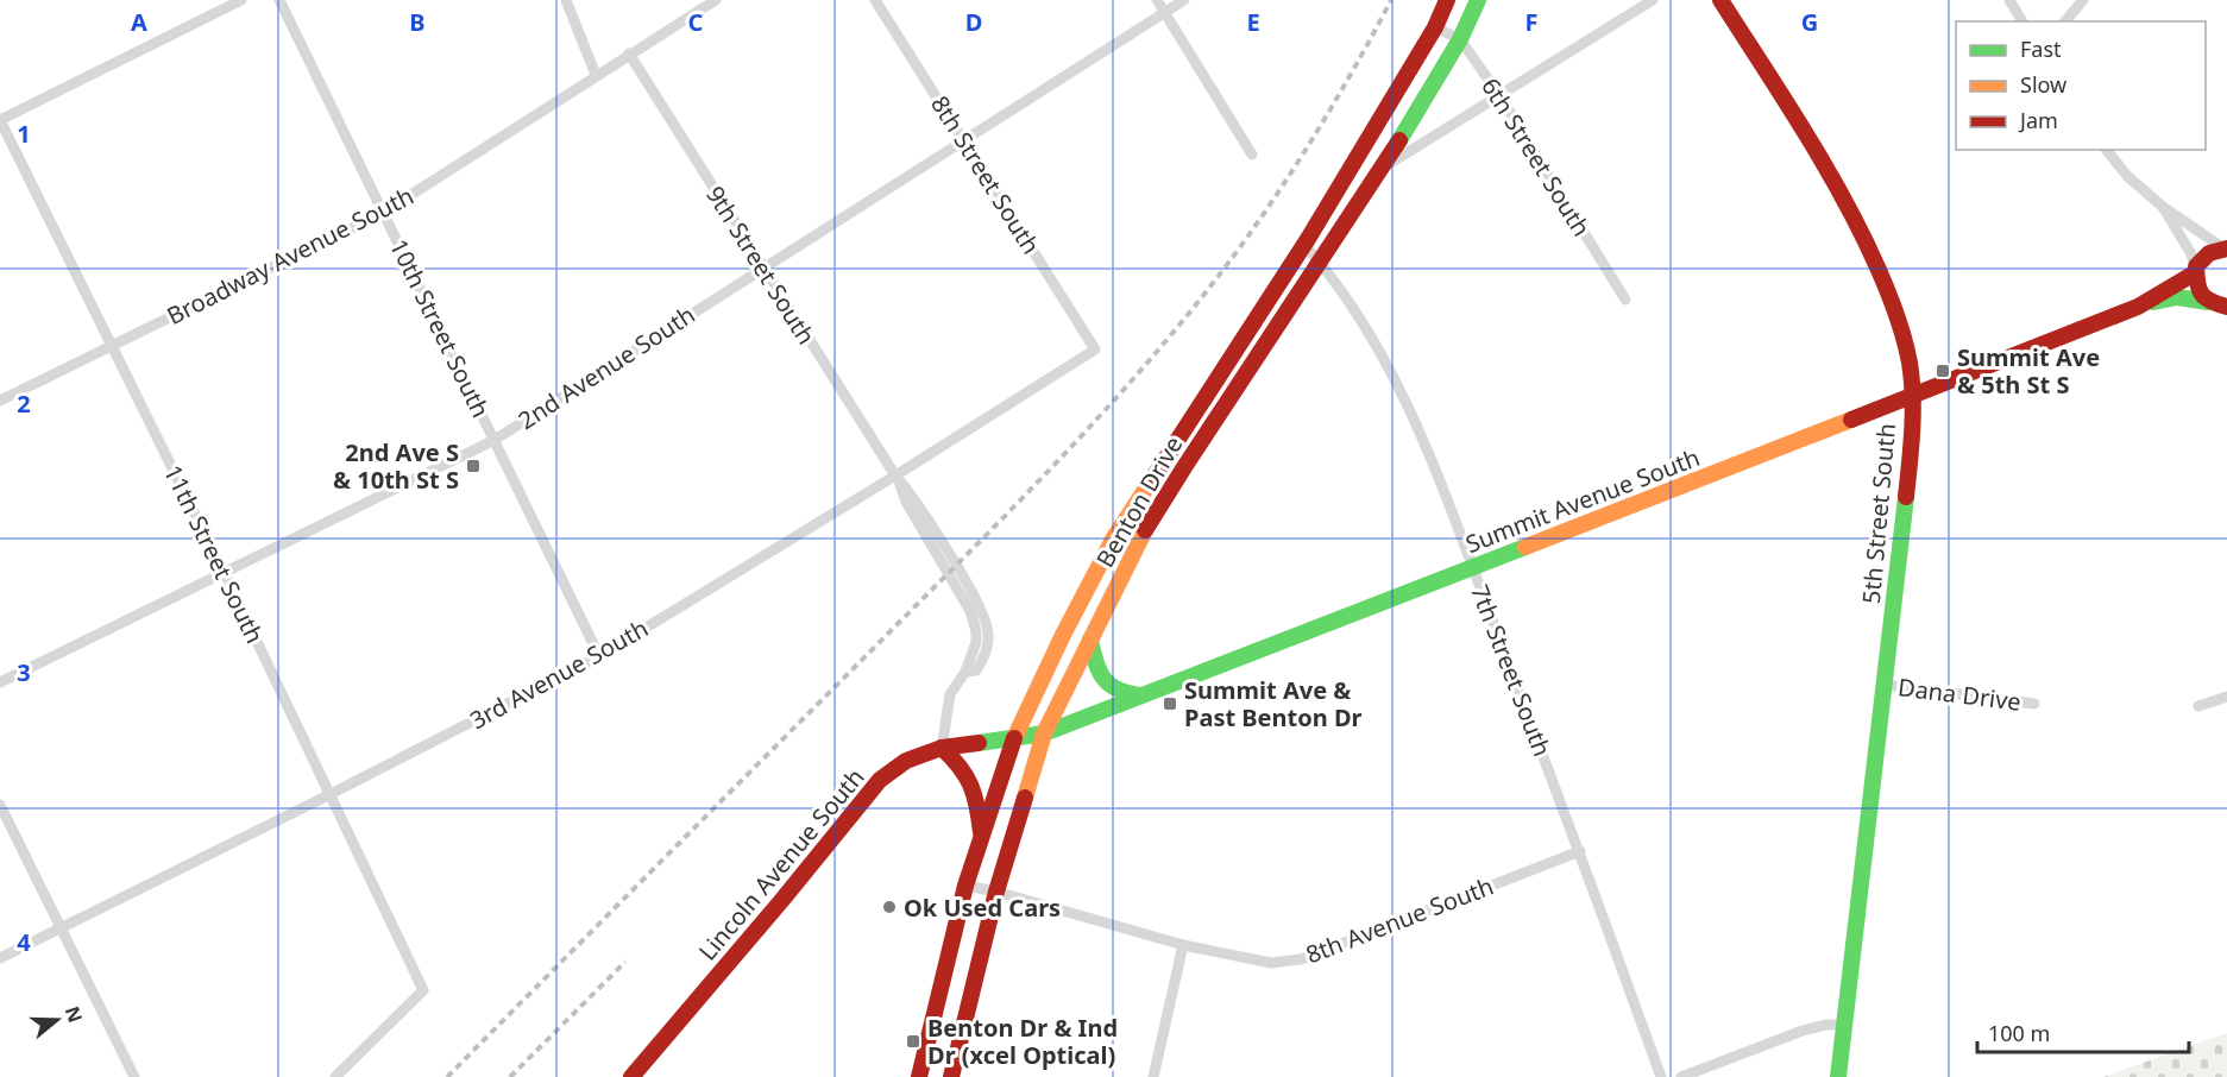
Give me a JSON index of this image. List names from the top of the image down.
{
  "streets": {
    "street": [
      "6th Street South",
      "8th Street South",
      "Broadway Avenue South",
      "9th Street South",
      "10th Street South",
      "2nd Avenue South",
      "Summit Avenue South",
      "Benton Drive",
      "5th Street South",
      "11th Street South",
      "7th Street South",
      "3rd Avenue South",
      "Dana Drive",
      "Lincoln Avenue South",
      "8th Avenue South"
    ]
  },
  "crossings": [
    ["6th Street South", "Benton Drive"],
    ["8th Street South", "2nd Avenue South"],
    ["8th Street South", "3rd Avenue South"],
    ["Broadway Avenue South", "9th Street South"],
    ["Broadway Avenue South", "10th Street South"],
    ["Broadway Avenue South", "11th Street South"],
    ["9th Street South", "2nd Avenue South"],
    ["9th Street South", "3rd Avenue South"],
    ["9th Street South", "Lincoln Avenue South"],
    ["10th Street South", "2nd Avenue South"],
    ["10th Street South", "3rd Avenue South"],
    ["2nd Avenue South", "11th Street South"],
    ["Summit Avenue South", "Benton Drive"],
    ["Summit Avenue South", "5th Street South"],
    ["Summit Avenue South", "7th Street South"],
    ["Summit Avenue South", "Lincoln Avenue South"],
    ["Benton Drive", "7th Street South"],
    ["Benton Drive", "Lincoln Avenue South"],
    ["Benton Drive", "8th Avenue South"],
    ["5th Street South", "Dana Drive"],
    ["11th Street South", "3rd Avenue South"],
    ["7th Street South", "8th Avenue South"]
  ],
  "places": {
    "transit": [
      "Summit Ave & 5th St S",
      "2nd Ave S & 10th St S",
      "Summit Ave & Past Benton Dr",
      "Benton Dr & Ind Dr (xcel Optical)"
    ],
    "other": ["Ok Used Cars"]
  },
  "legend": ["Fast", "Slow", "Jam"],
  "scale_bar": "100 m",
  "north": "right",
  "grid": {
    "columns": [
      "A",
      "B",
      "C",
      "D",
      "E",
      "F",
      "G"
    ],
    "rows": [
      "1",
      "2",
      "3",
      "4"
    ]
  }
}
